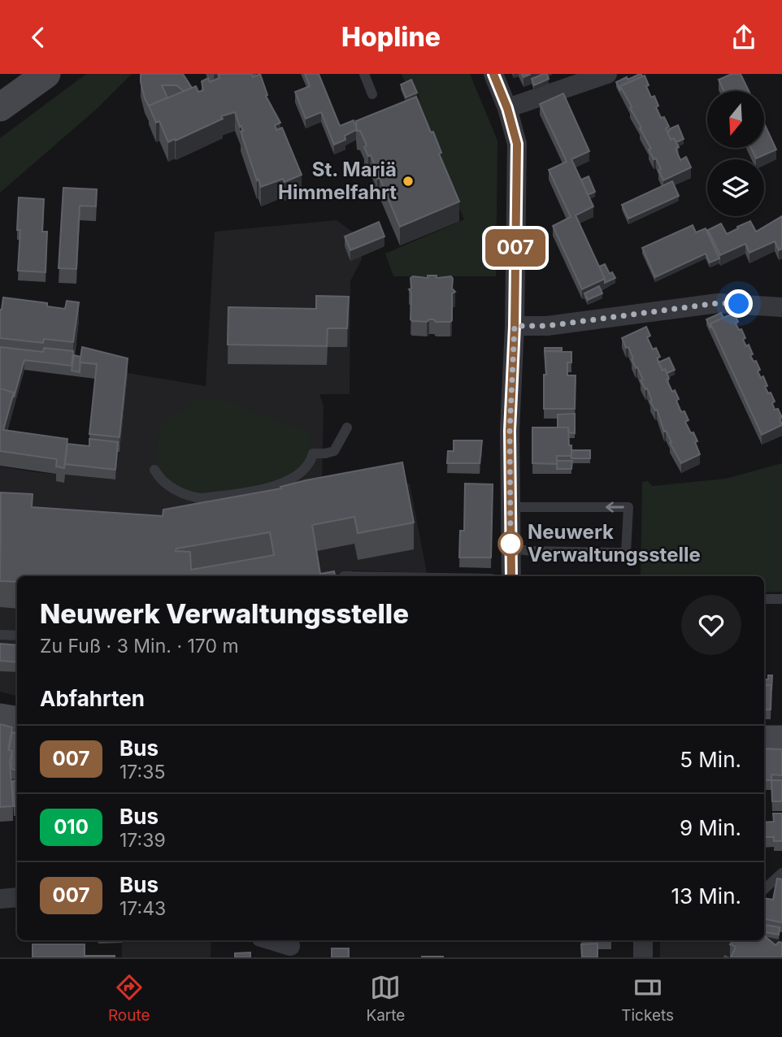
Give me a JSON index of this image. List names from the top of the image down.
{
  "places": ["St. Mariä Himmelfahrt", "Neuwerk Verwaltungsstelle"],
  "lines": ["bus line 007"],
  "north": "bottom",
  "page": {
    "header": "Hopline",
    "on_map": "007",
    "heading": [
      ["Neuwerk Verwaltungsstelle", "Zu Fuß · 3 Min. · 170 m"],
      "Abfahrten"
    ],
    "list": [
      {
        "mark": "007",
        "name": "Bus",
        "note": "17:35",
        "value": "5 Min."
      },
      {
        "mark": "010",
        "name": "Bus",
        "note": "17:39",
        "value": "9 Min."
      },
      {
        "mark": "007",
        "name": "Bus",
        "note": "17:43",
        "value": "13 Min."
      }
    ],
    "tabs": ["Route", "Karte", "Tickets"]
  }
}
